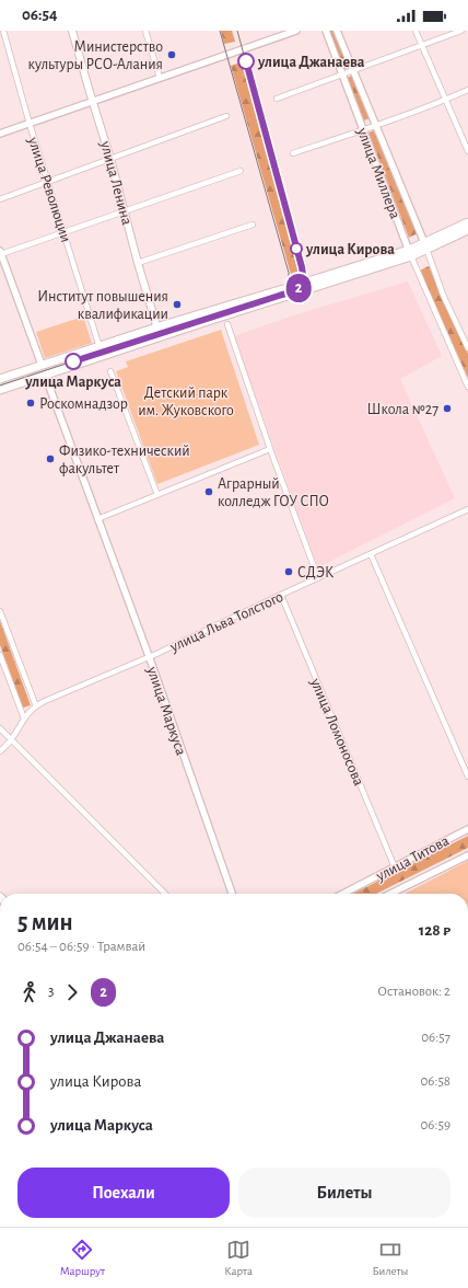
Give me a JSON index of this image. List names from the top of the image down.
{
  "streets": {
    "main road": ["улица Ленина", "улица Маркуса"],
    "street": [
      "улица Миллера",
      "улица Революции",
      "улица Льва Толстого",
      "улица Ломоносова",
      "улица Титова"
    ]
  },
  "crossings": [
    ["улица Льва Толстого", "улица Маркуса"],
    ["улица Льва Толстого", "улица Ломоносова"],
    ["улица Ломоносова", "улица Титова"]
  ],
  "parks": ["Детский парк им. Жуковского"],
  "places": [
    "Министерство культуры РСО-Алания",
    "улица Джанаева",
    "улица Кирова",
    "Институт повышения квалификации",
    "улица Маркуса",
    "Роскомнадзор",
    "Школа №27",
    "Физико-технический факультет",
    "Аграрный колледж ГОУ СПО",
    "СДЭК"
  ],
  "lines": ["tram line 2"],
  "page": {
    "status": "06:54",
    "on_map": "2",
    "heading": ["5 мин", "06:54 – 06:59 · Трамвай", "128 ₽"],
    "legs": ["3", "2", "Остановок: 2"],
    "list": [
      {
        "name": "улица Джанаева",
        "value": "06:57"
      },
      {
        "name": "улица Кирова",
        "value": "06:58"
      },
      {
        "name": "улица Маркуса",
        "value": "06:59"
      }
    ],
    "buttons": ["Поехали", "Билеты"],
    "tabs": ["Маршрут", "Карта", "Билеты"]
  }
}
